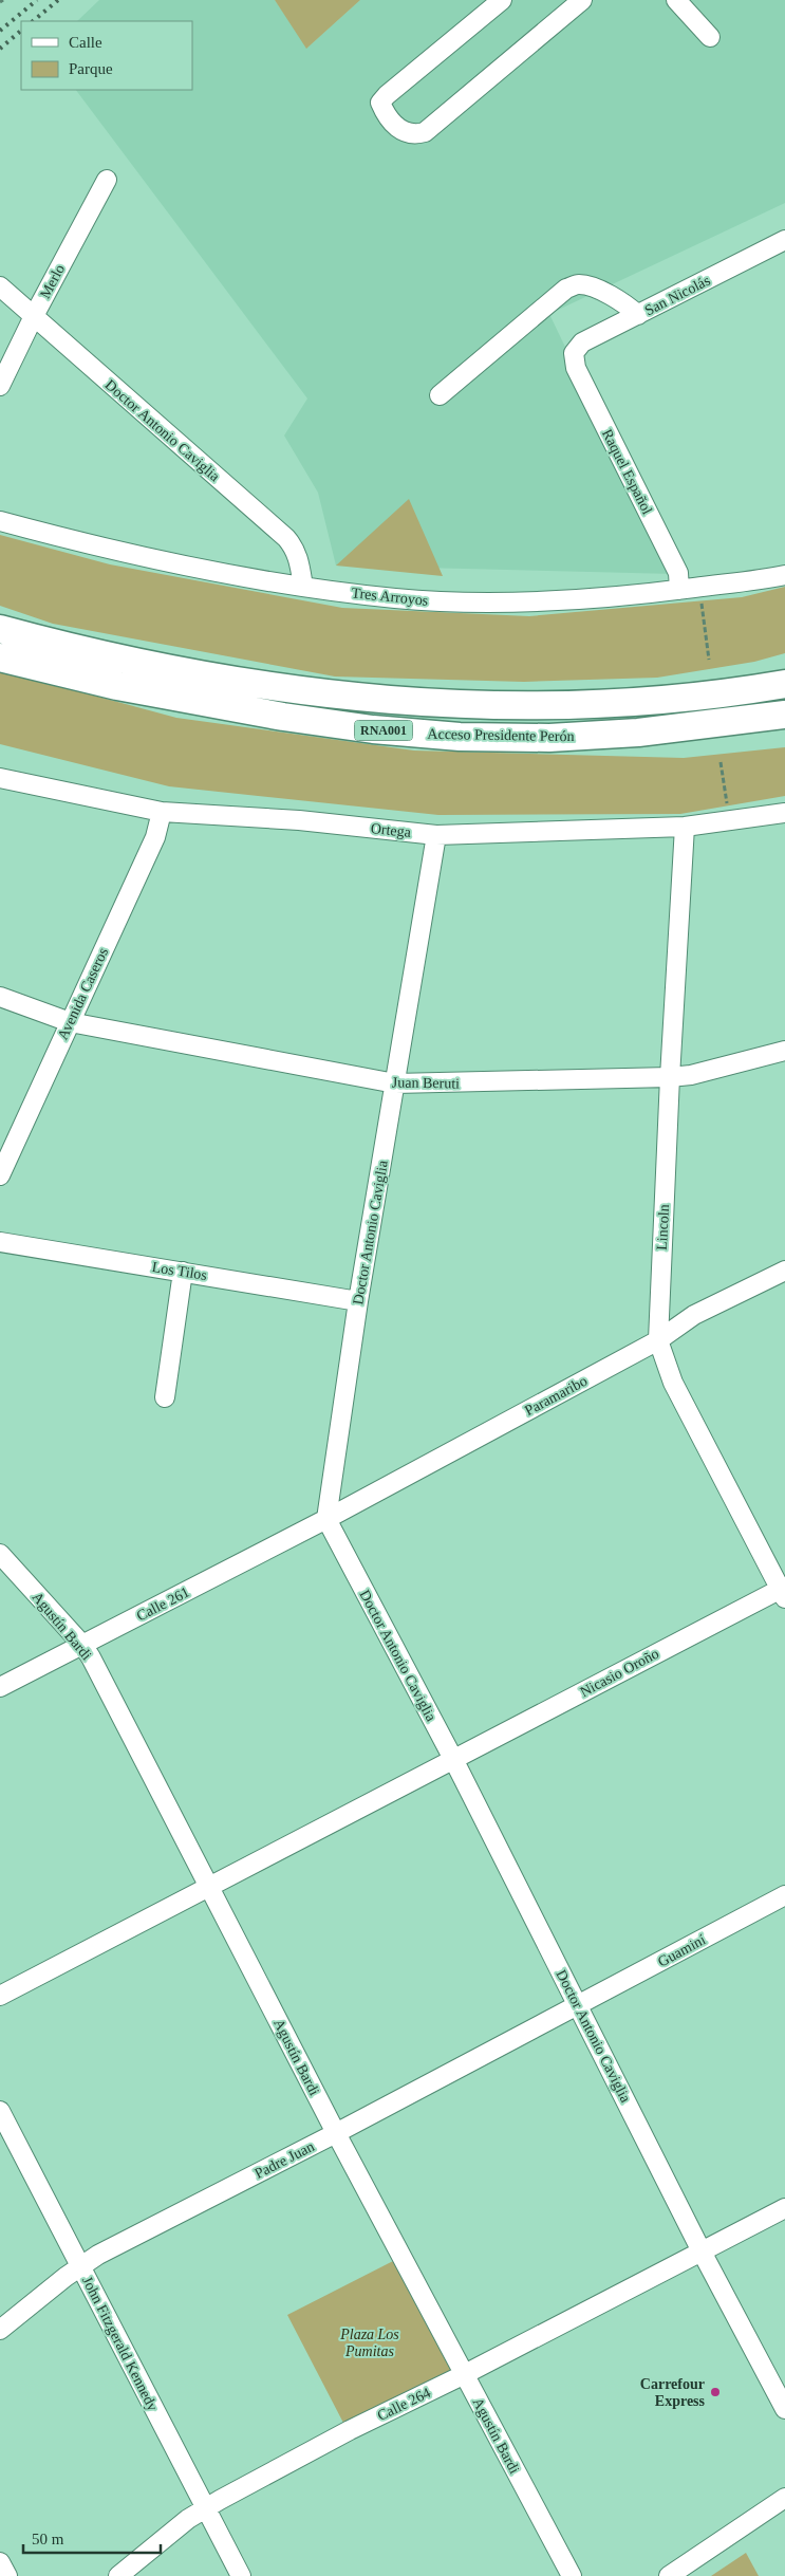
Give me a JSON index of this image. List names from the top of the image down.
{
  "streets": {
    "highway": ["RNA001", "Acceso Presidente Perón"],
    "street": [
      "Merlo",
      "San Nicolás",
      "Doctor Antonio Caviglia",
      "Raquel Español",
      "Tres Arroyos",
      "Ortega",
      "Avenida Caseros",
      "Juan Beruti",
      "Lincoln",
      "Los Tilos",
      "Paramaribo",
      "Calle 261",
      "Agustín Bardi",
      "Nicasio Oroño",
      "Guaminí",
      "Padre Juan",
      "John Fitzgerald Kennedy",
      "Calle 264"
    ]
  },
  "crossings": [
    ["Merlo", "Doctor Antonio Caviglia"],
    ["San Nicolás", "Raquel Español"],
    ["Doctor Antonio Caviglia", "Tres Arroyos"],
    ["Doctor Antonio Caviglia", "Ortega"],
    ["Doctor Antonio Caviglia", "Juan Beruti"],
    ["Doctor Antonio Caviglia", "Los Tilos"],
    ["Doctor Antonio Caviglia", "Paramaribo"],
    ["Doctor Antonio Caviglia", "Calle 261"],
    ["Doctor Antonio Caviglia", "Nicasio Oroño"],
    ["Doctor Antonio Caviglia", "Guaminí"],
    ["Doctor Antonio Caviglia", "Padre Juan"],
    ["Doctor Antonio Caviglia", "Calle 264"],
    ["Raquel Español", "Tres Arroyos"],
    ["Ortega", "Avenida Caseros"],
    ["Ortega", "Lincoln"],
    ["Avenida Caseros", "Juan Beruti"],
    ["Juan Beruti", "Lincoln"],
    ["Lincoln", "Paramaribo"],
    ["Lincoln", "Nicasio Oroño"],
    ["Paramaribo", "Calle 261"],
    ["Calle 261", "Agustín Bardi"],
    ["Agustín Bardi", "Nicasio Oroño"],
    ["Agustín Bardi", "Padre Juan"],
    ["Agustín Bardi", "Calle 264"],
    ["Guaminí", "Padre Juan"],
    ["Padre Juan", "John Fitzgerald Kennedy"],
    ["John Fitzgerald Kennedy", "Calle 264"]
  ],
  "parks": ["Plaza Los Pumitas"],
  "places": ["Carrefour Express"],
  "legend": ["Calle", "Parque"],
  "scale_bar": "50 m"
}
